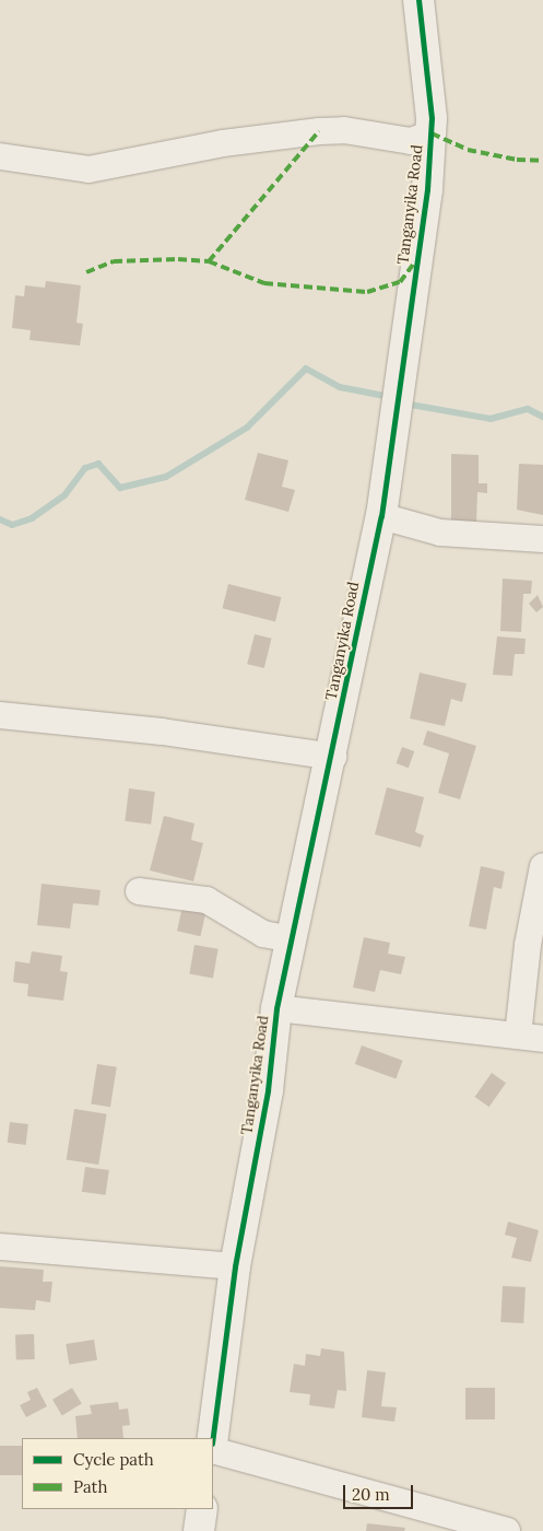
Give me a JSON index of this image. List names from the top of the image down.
{
  "streets": {
    "street": ["Tanganyika Road"]
  },
  "legend": ["Cycle path", "Path"],
  "scale_bar": "20 m"
}
